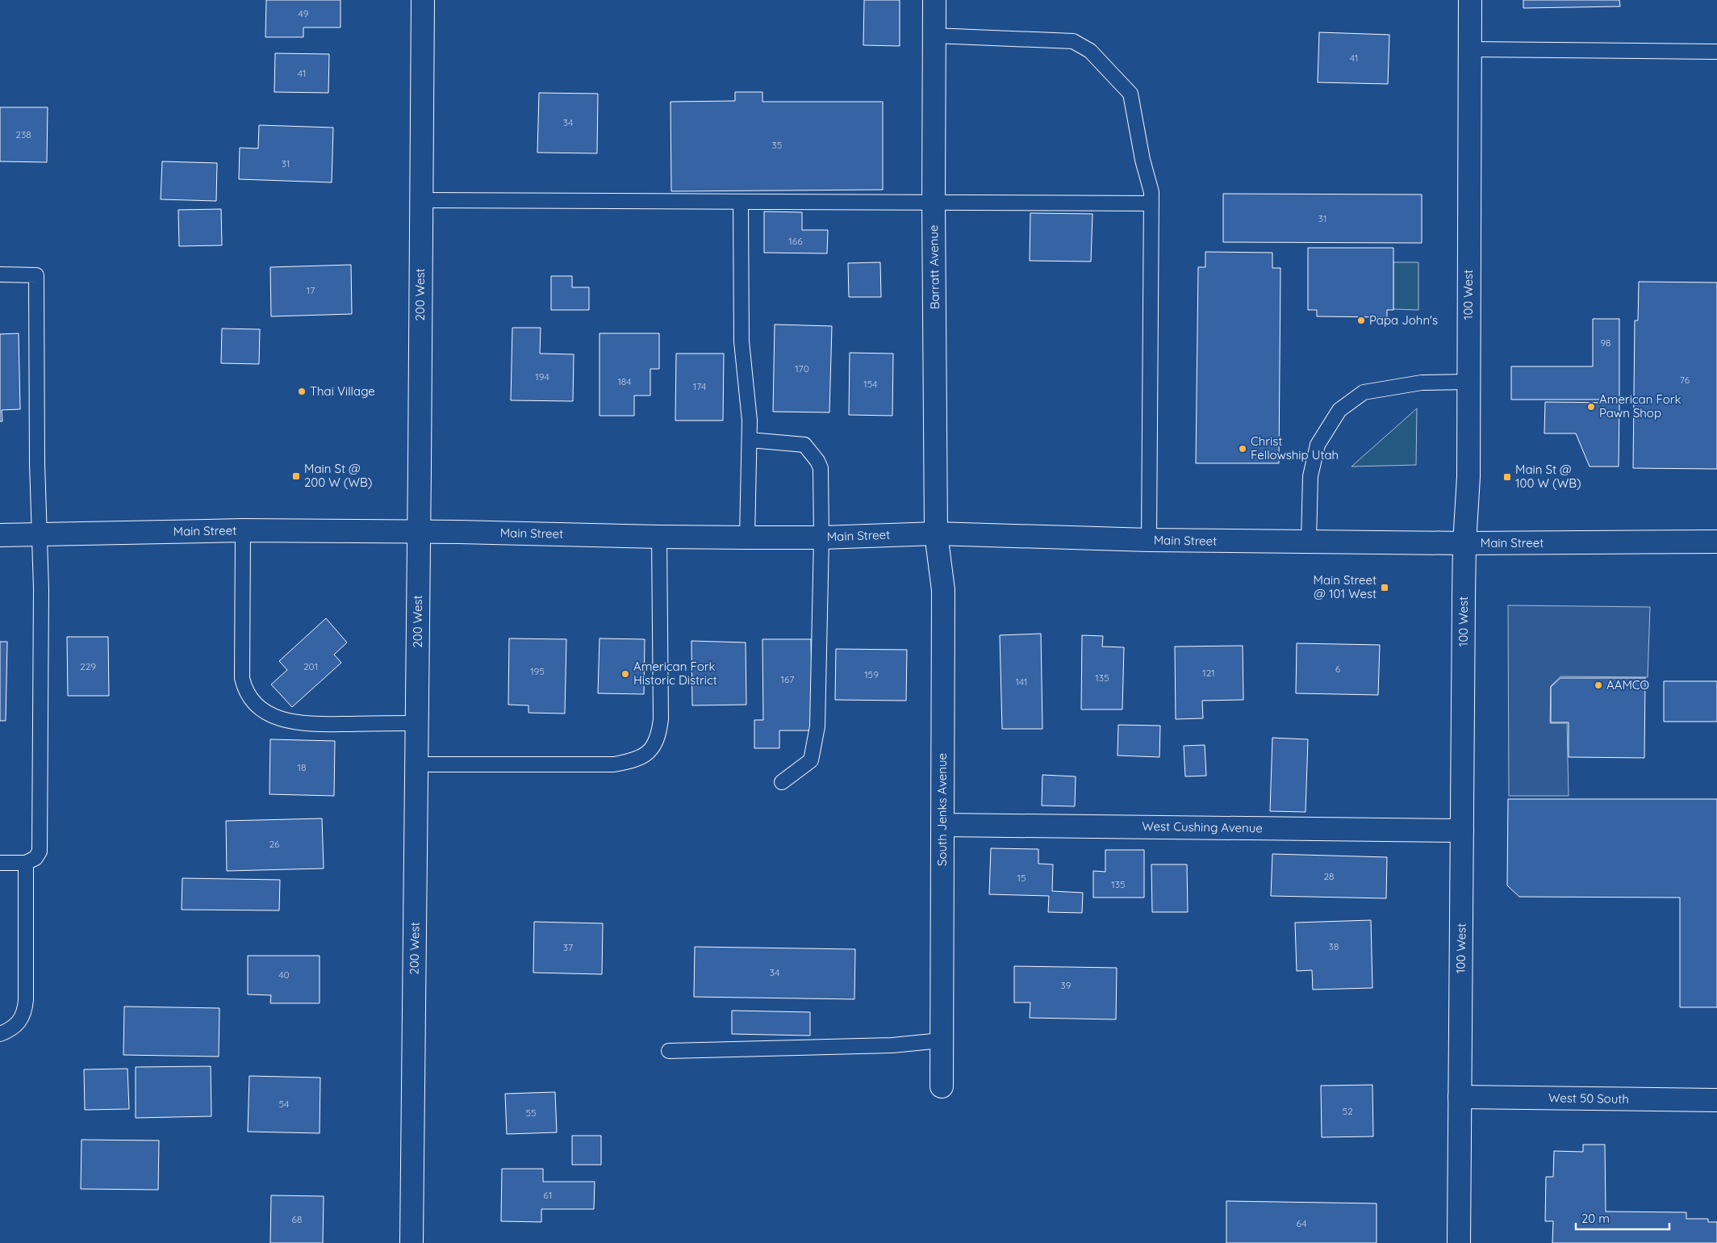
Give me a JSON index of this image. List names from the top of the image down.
{
  "streets": {
    "street": [
      "Barratt Avenue",
      "200 West",
      "100 West",
      "Main Street",
      "South Jenks Avenue",
      "West Cushing Avenue",
      "West 50 South"
    ]
  },
  "crossings": [
    ["Barratt Avenue", "Main Street"],
    ["Barratt Avenue", "South Jenks Avenue"],
    ["200 West", "Main Street"],
    ["100 West", "Main Street"],
    ["100 West", "West Cushing Avenue"],
    ["100 West", "West 50 South"],
    ["Main Street", "South Jenks Avenue"],
    ["South Jenks Avenue", "West Cushing Avenue"]
  ],
  "places": {
    "other": [
      "Papa John's",
      "Thai Village",
      "American Fork Pawn Shop",
      "Christ Fellowship Utah",
      "American Fork Historic District",
      "AAMCO"
    ],
    "transit": ["Main St @ 200 W (WB)", "Main St @ 100 W (WB)", "Main Street @ 101 West"]
  },
  "house_numbers": [
    "49",
    "41",
    "41",
    "34",
    "238",
    "35",
    "31",
    "31",
    "166",
    "17",
    "98",
    "170",
    "194",
    "76",
    "184",
    "154",
    "174",
    "229",
    "201",
    "6",
    "195",
    "121",
    "159",
    "135",
    "167",
    "141",
    "18",
    "26",
    "28",
    "15",
    "135",
    "38",
    "37",
    "34",
    "40",
    "39",
    "54",
    "52",
    "55",
    "61",
    "68",
    "64"
  ],
  "scale_bar": "20 m"
}
